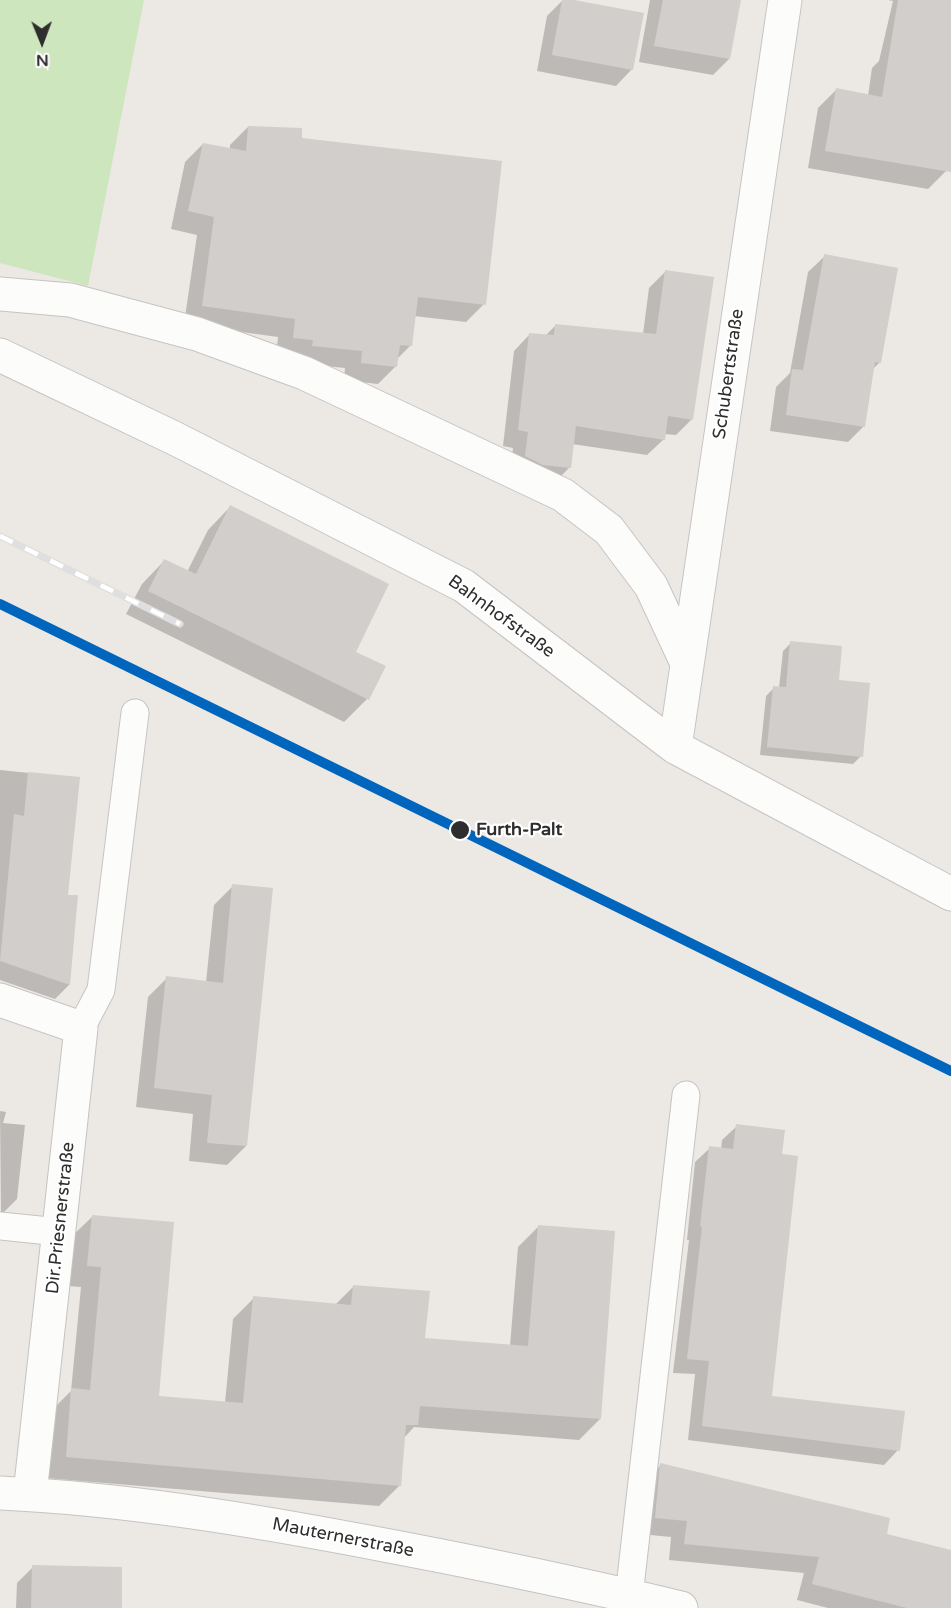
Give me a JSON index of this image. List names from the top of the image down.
{
  "streets": {
    "street": [
      "Schubertstraße",
      "Bahnhofstraße",
      "Dir.Priesnerstraße",
      "Mauternerstraße"
    ]
  },
  "crossings": [
    ["Schubertstraße", "Bahnhofstraße"],
    ["Dir.Priesnerstraße", "Mauternerstraße"]
  ],
  "places": ["Furth-Palt"],
  "north": "bottom"
}
